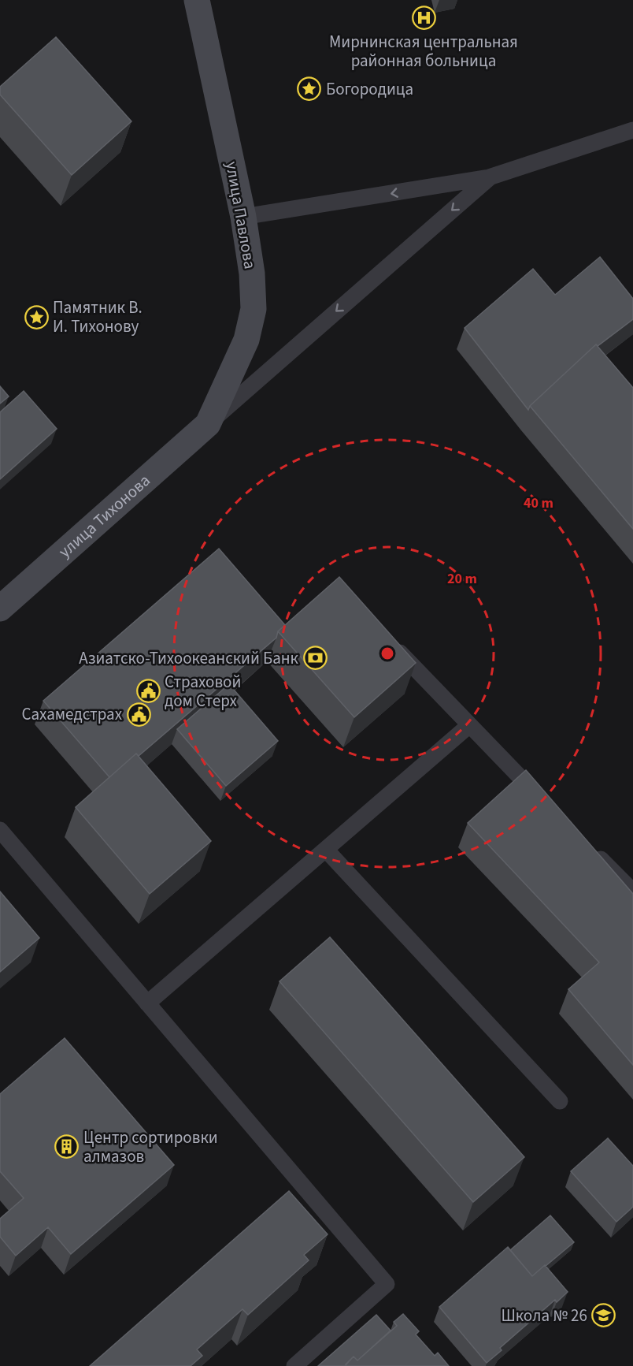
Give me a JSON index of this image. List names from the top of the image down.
{
  "streets": {
    "main road": ["улица Павлова", "улица Тихонова"]
  },
  "crossings": [
    ["улица Павлова", "улица Тихонова"]
  ],
  "places": {
    "hospital": ["Мирнинская центральная районная больница"],
    "place": ["Богородица", "Памятник В. И. Тихонову"],
    "bank": ["Азиатско-Тихоокеанский Банк"],
    "public building": ["Страховой дом Стерх", "Сахамедстрах"],
    "building": ["Центр сортировки алмазов"],
    "school or university": ["Школа № 26"]
  },
  "rings": ["40 m", "20 m"]
}
